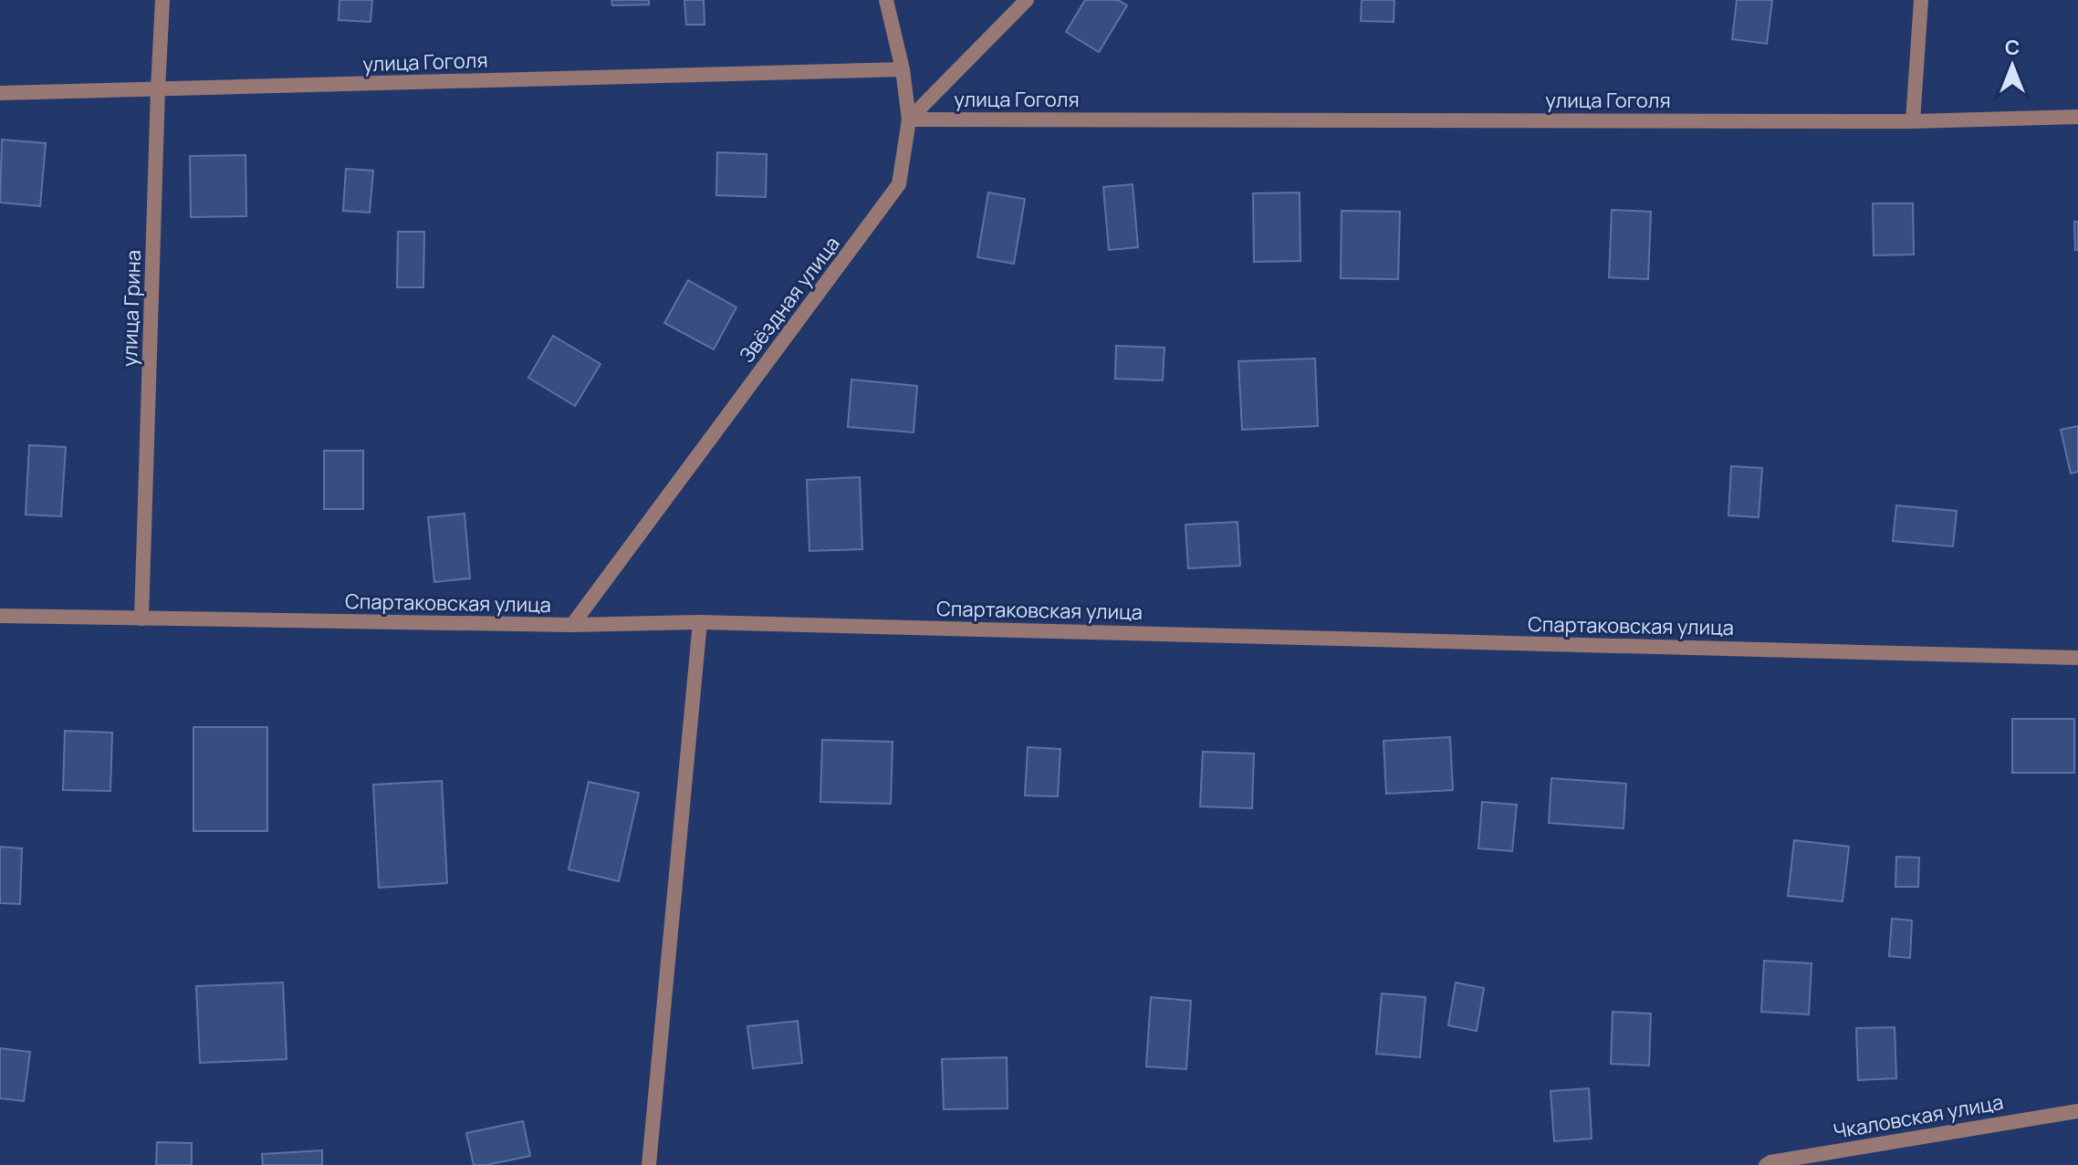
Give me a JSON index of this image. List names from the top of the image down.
{
  "streets": {
    "street": [
      "улица Гоголя",
      "Звёздная улица",
      "улица Грина",
      "Спартаковская улица",
      "Чкаловская улица"
    ]
  },
  "crossings": [
    ["улица Гоголя", "Звёздная улица"],
    ["улица Гоголя", "улица Грина"],
    ["Звёздная улица", "Спартаковская улица"],
    ["улица Грина", "Спартаковская улица"]
  ],
  "north": "top"
}
